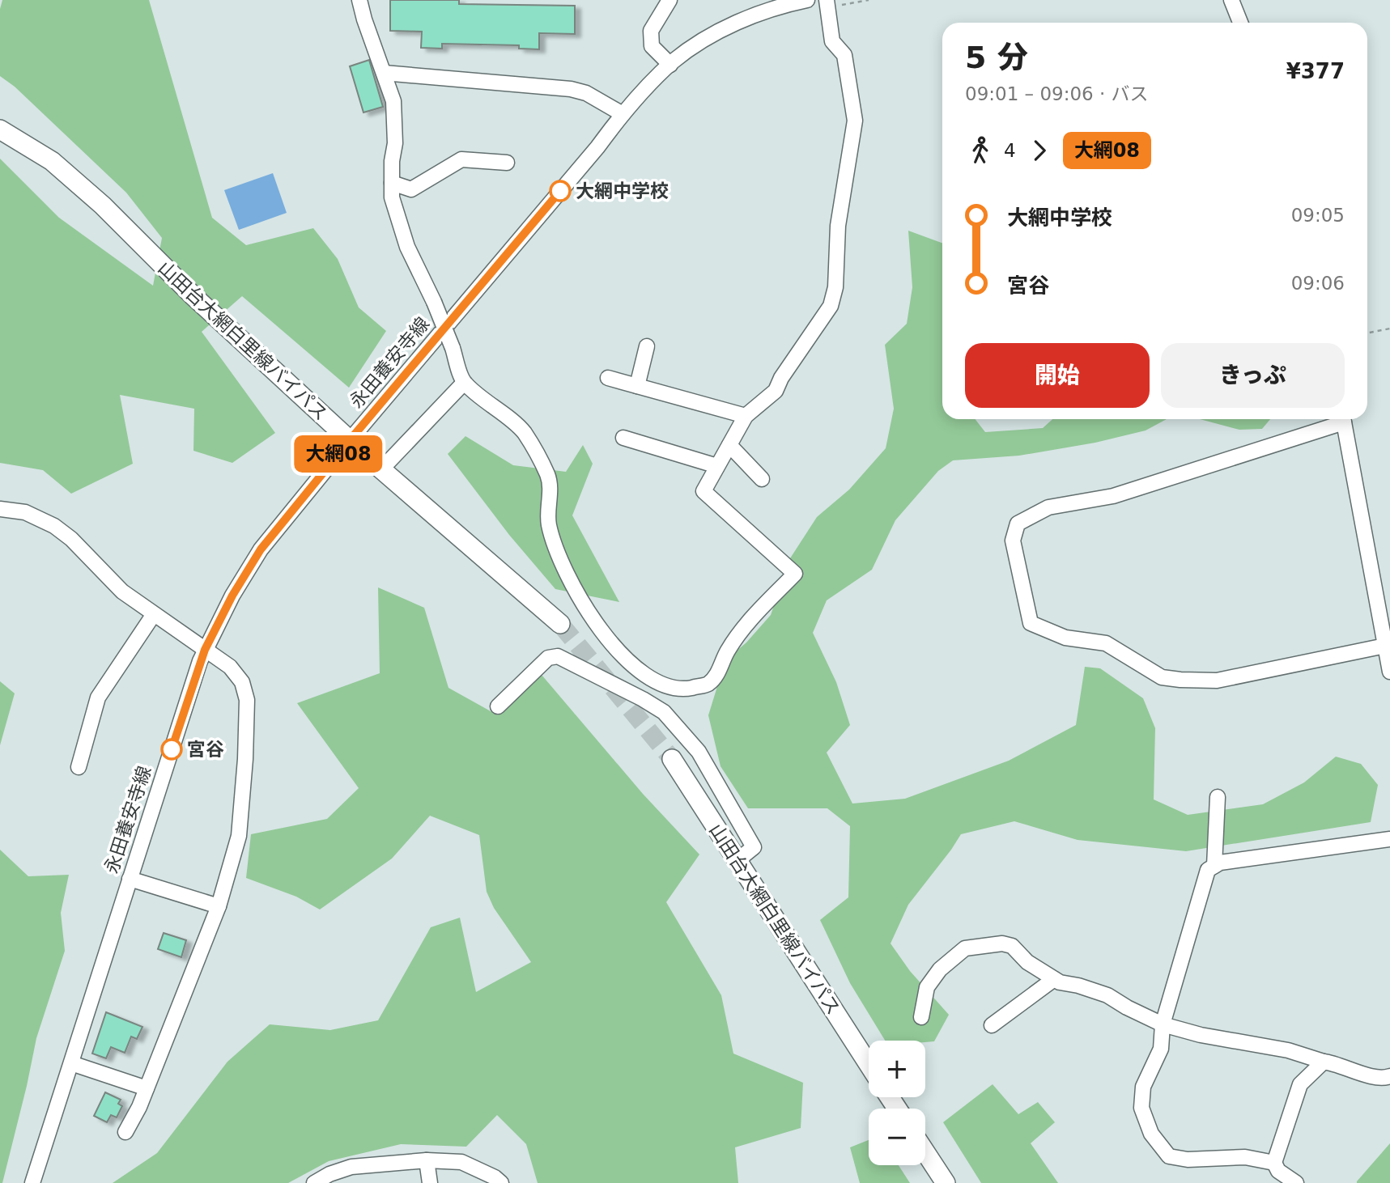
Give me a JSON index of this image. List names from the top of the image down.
{
  "streets": {
    "main road": ["山田台大網白里線バイパス"],
    "street": ["永田養安寺線"]
  },
  "crossings": [
    ["山田台大網白里線バイパス", "永田養安寺線"]
  ],
  "places": ["大網中学校", "宮谷"],
  "lines": ["bus line 大網08"],
  "page": {
    "on_map": "大網08",
    "heading": ["5 分", "09:01 – 09:06 · バス", "¥377"],
    "legs": ["4", "大網08"],
    "list": [
      {
        "name": "大網中学校",
        "value": "09:05"
      },
      {
        "name": "宮谷",
        "value": "09:06"
      }
    ],
    "buttons": ["開始", "きっぷ"],
    "map_buttons": ["+", "−"]
  }
}
